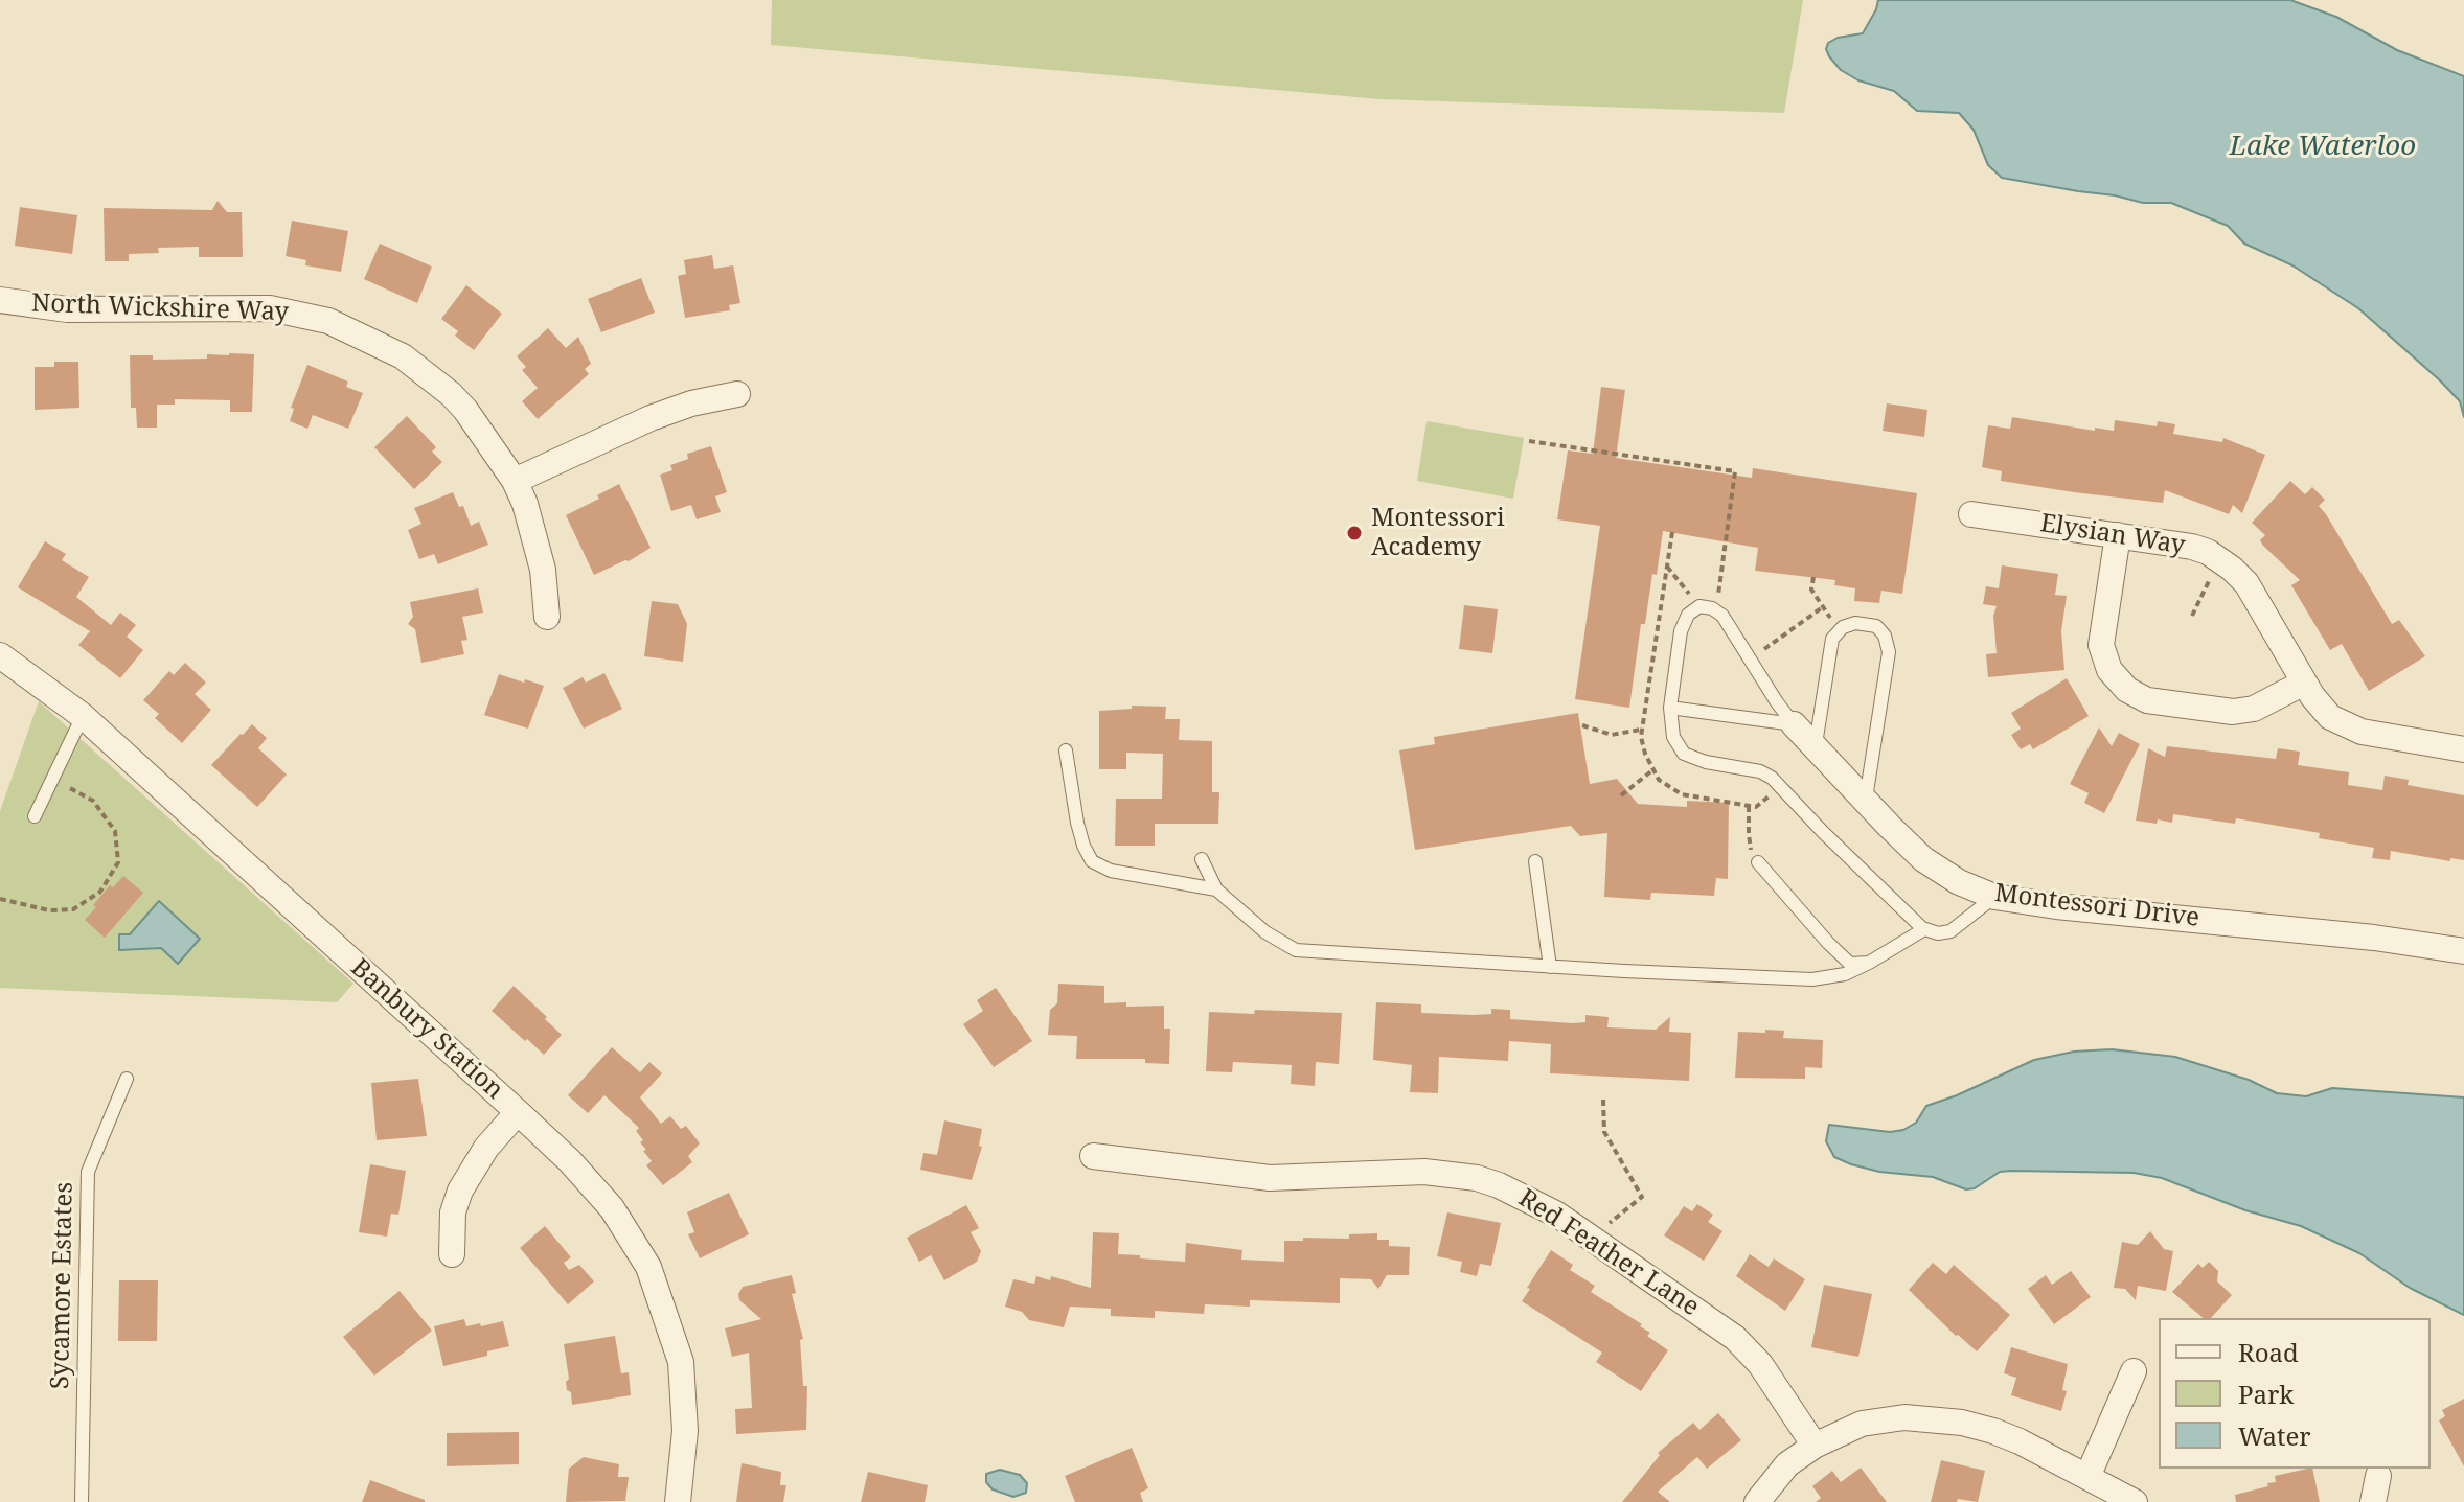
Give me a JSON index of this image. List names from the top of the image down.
{
  "streets": {
    "street": [
      "North Wickshire Way",
      "Elysian Way",
      "Montessori Drive",
      "Banbury Station",
      "Red Feather Lane"
    ],
    "lane": ["Sycamore Estates"]
  },
  "water": ["Lake Waterloo"],
  "places": ["Montessori Academy"],
  "legend": ["Road", "Park", "Water"]
}
